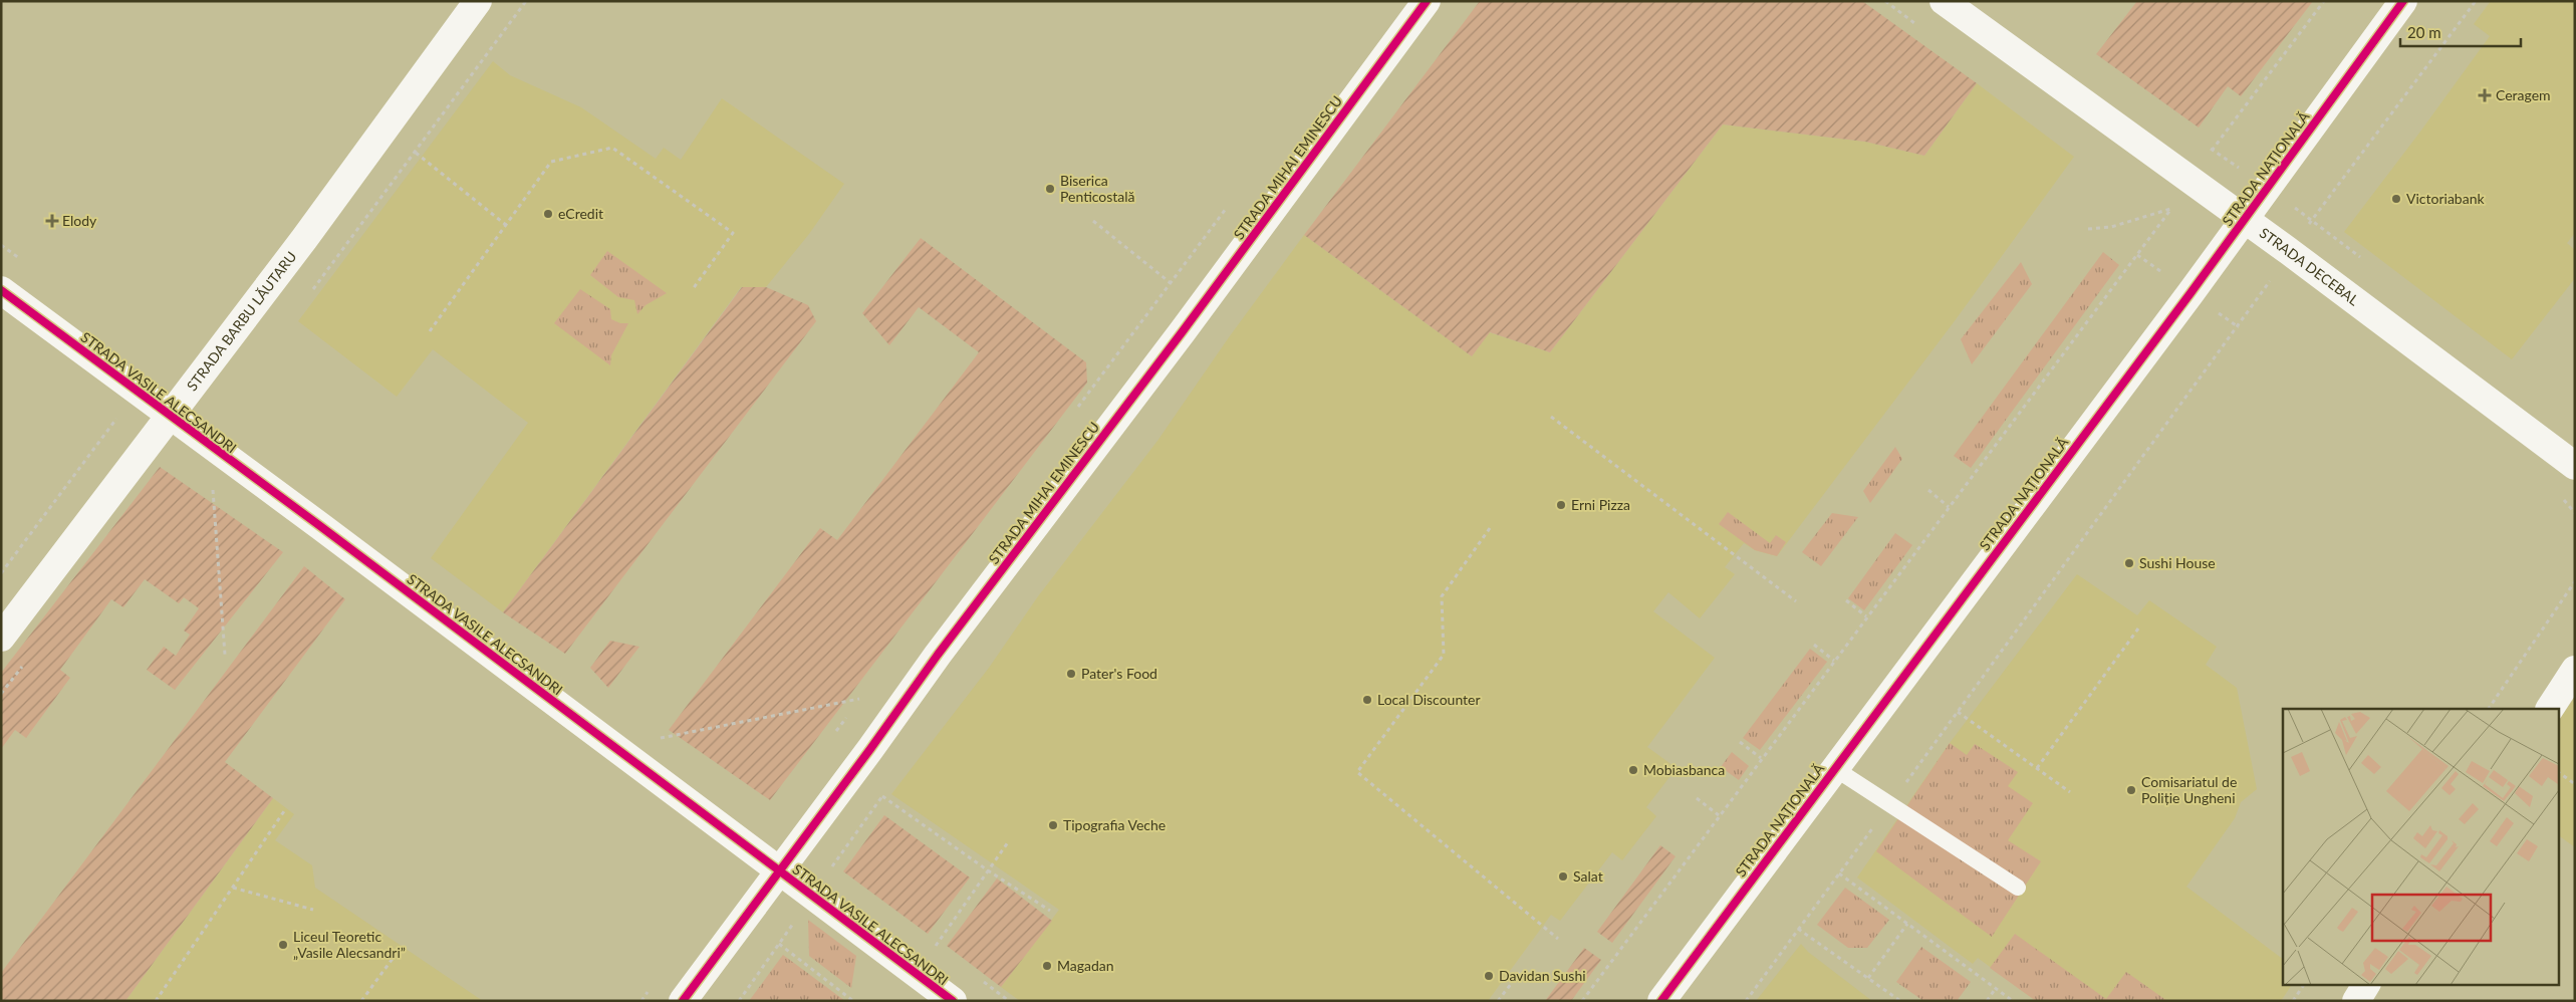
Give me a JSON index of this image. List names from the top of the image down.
{
  "streets": {
    "street": [
      "STRADA MIHAI EMINESCU",
      "STRADA NAȚIONALĂ",
      "STRADA DECEBAL",
      "STRADA BARBU LĂUTARU",
      "STRADA VASILE ALECSANDRI"
    ]
  },
  "crossings": [
    ["STRADA MIHAI EMINESCU", "STRADA VASILE ALECSANDRI"],
    ["STRADA NAȚIONALĂ", "STRADA DECEBAL"],
    ["STRADA BARBU LĂUTARU", "STRADA VASILE ALECSANDRI"]
  ],
  "places": {
    "health": ["Ceragem", "Elody"],
    "other": [
      "Biserica Penticostală",
      "Victoriabank",
      "eCredit",
      "Erni Pizza",
      "Sushi House",
      "Pater's Food",
      "Local Discounter",
      "Mobiasbanca",
      "Comisariatul de Poliție Ungheni",
      "Tipografia Veche",
      "Salat",
      "Liceul Teoretic „Vasile Alecsandri”",
      "Magadan",
      "Davidan Sushi"
    ]
  },
  "scale_bar": "20 m"
}
